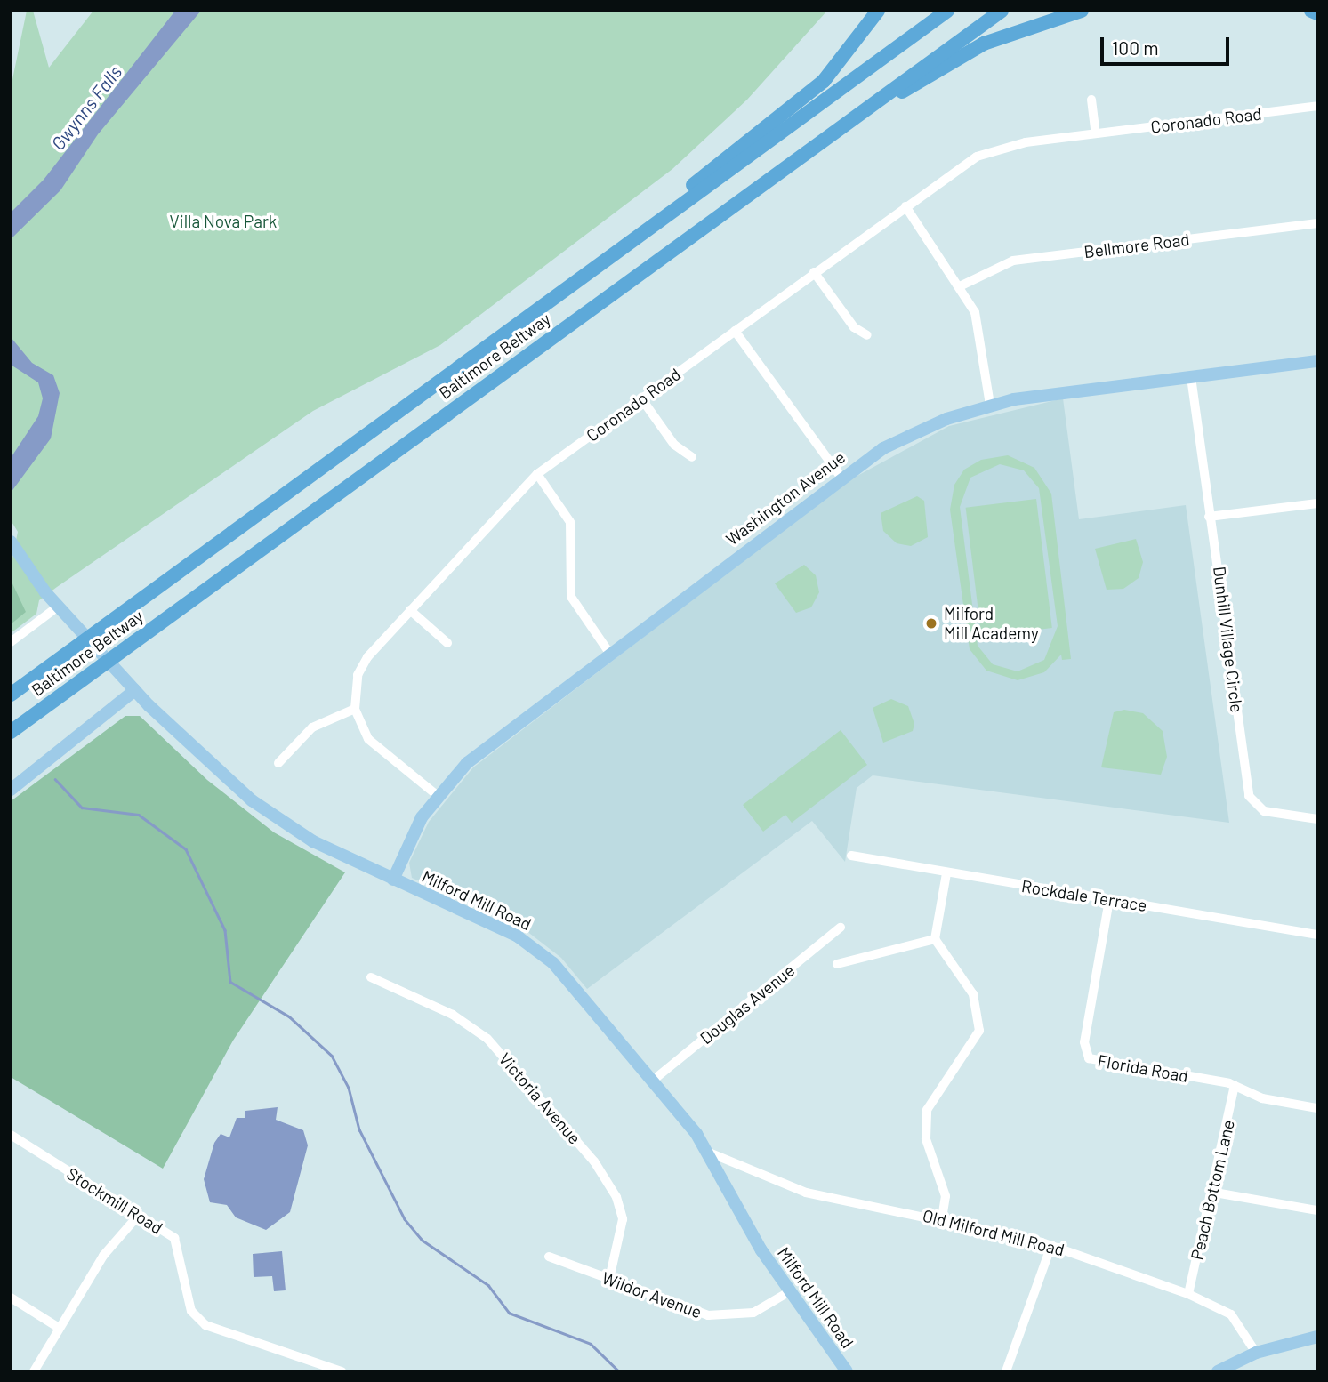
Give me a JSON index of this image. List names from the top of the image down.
{
  "streets": {
    "highway": ["Baltimore Beltway"],
    "main road": ["Washington Avenue", "Milford Mill Road"],
    "street": [
      "Coronado Road",
      "Bellmore Road",
      "Dunhill Village Circle",
      "Rockdale Terrace",
      "Douglas Avenue",
      "Florida Road",
      "Victoria Avenue",
      "Peach Bottom Lane",
      "Stockmill Road",
      "Old Milford Mill Road",
      "Wildor Avenue"
    ]
  },
  "crossings": [
    ["Washington Avenue", "Dunhill Village Circle"],
    ["Washington Avenue", "Milford Mill Road"],
    ["Rockdale Terrace", "Florida Road"],
    ["Milford Mill Road", "Douglas Avenue"],
    ["Milford Mill Road", "Old Milford Mill Road"],
    ["Milford Mill Road", "Wildor Avenue"],
    ["Florida Road", "Peach Bottom Lane"],
    ["Victoria Avenue", "Wildor Avenue"],
    ["Peach Bottom Lane", "Old Milford Mill Road"]
  ],
  "water": ["Gwynns Falls"],
  "parks": ["Villa Nova Park"],
  "places": ["Milford Mill Academy"],
  "scale_bar": "100 m"
}
